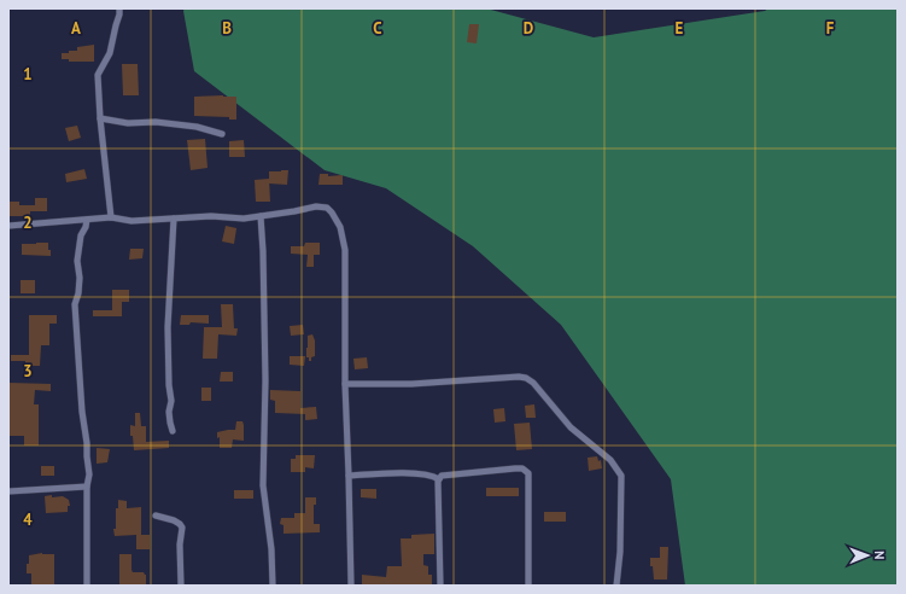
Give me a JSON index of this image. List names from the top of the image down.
{
  "north": "right",
  "grid": {
    "columns": [
      "A",
      "B",
      "C",
      "D",
      "E",
      "F"
    ],
    "rows": [
      "1",
      "2",
      "3",
      "4"
    ]
  }
}
